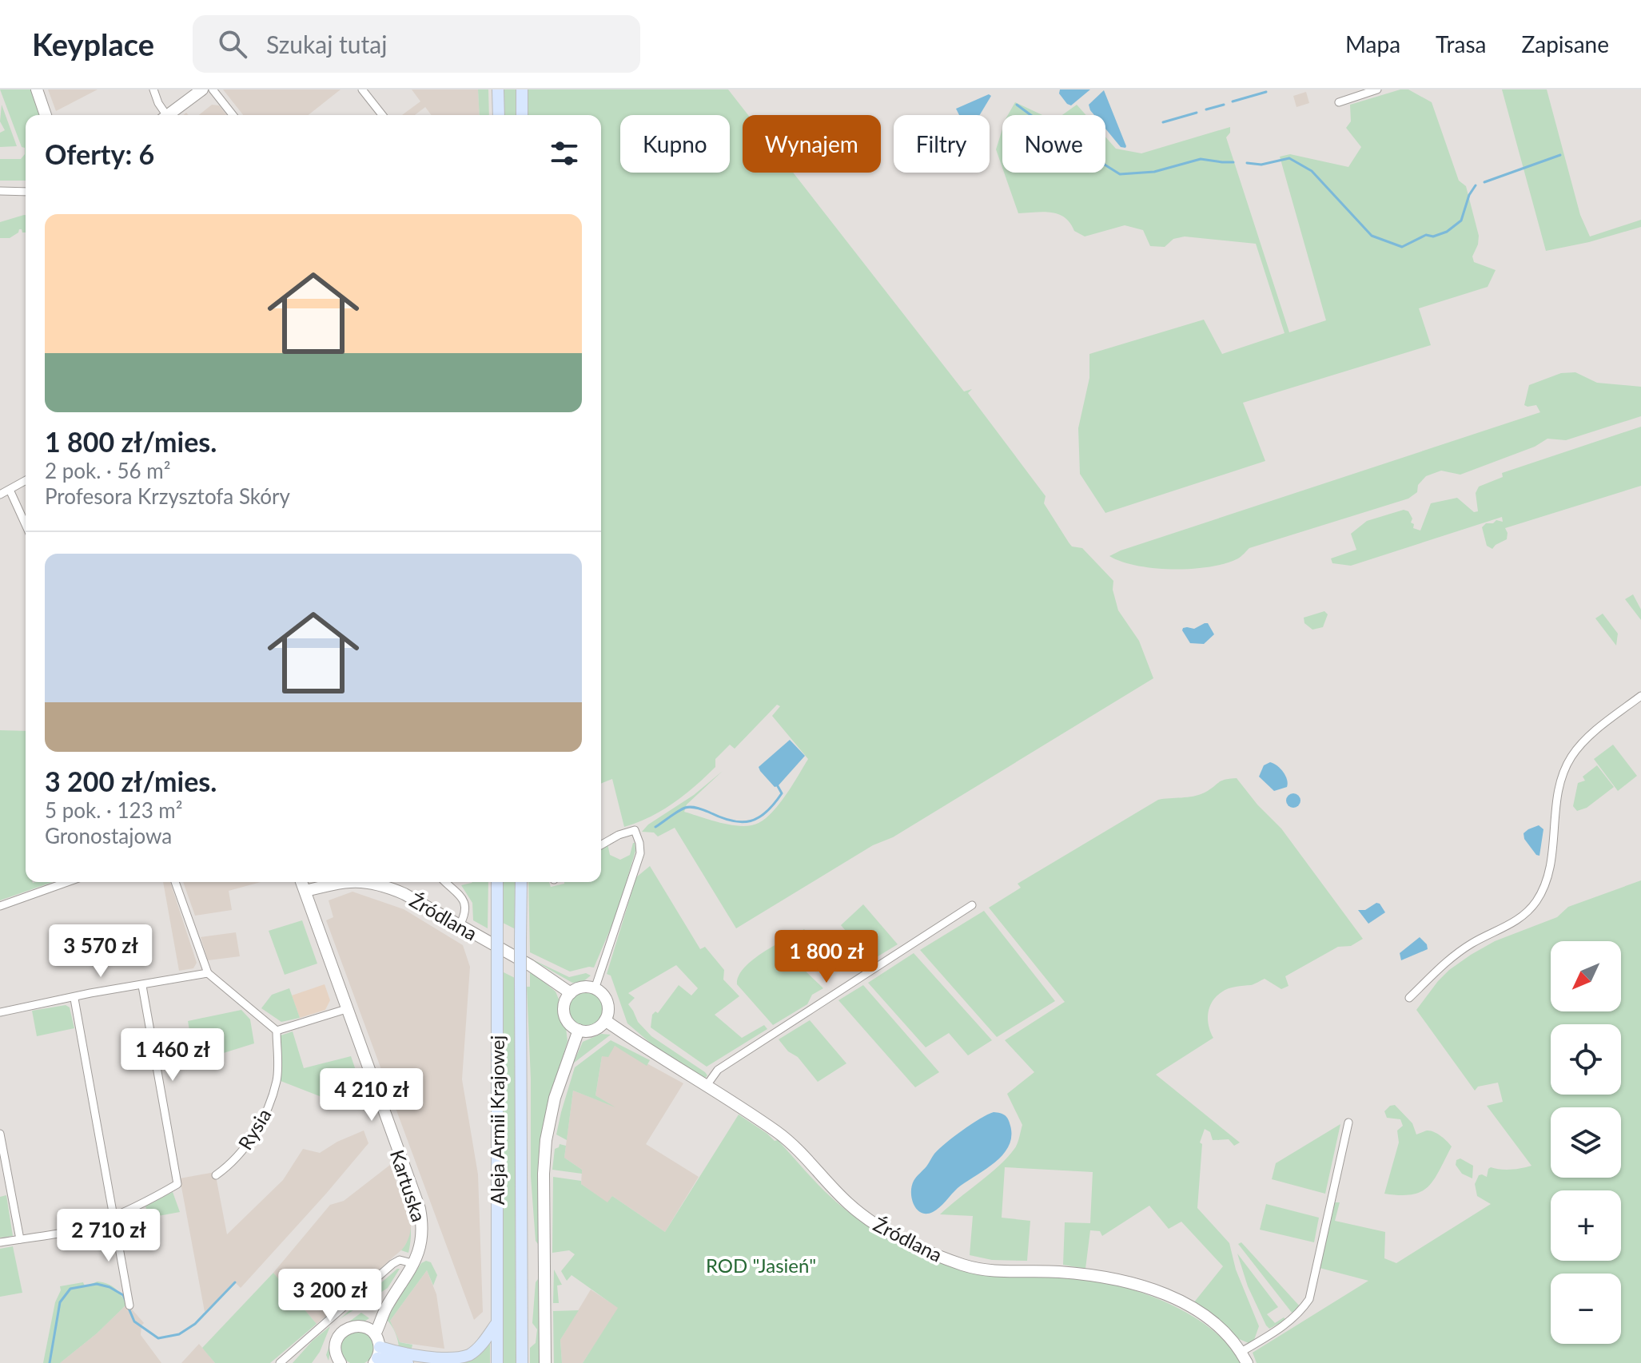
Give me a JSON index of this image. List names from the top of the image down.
{
  "streets": {
    "main road": ["Aleja Armii Krajowej"],
    "street": ["Źródlana", "Rysia", "Kartuska"]
  },
  "crossings": [
    ["Źródlana", "Kartuska"]
  ],
  "parks": ["ROD \"Jasień\""],
  "north": "bottom left",
  "page": {
    "header": "Keyplace",
    "search": "Szukaj tutaj",
    "nav": ["Mapa", "Trasa", "Zapisane"],
    "chip": [
      "Kupno",
      "Wynajem",
      "Filtry",
      "Nowe"
    ],
    "heading": "Oferty: 6",
    "list": [
      {
        "name": "1 800 zł/mies.",
        "note": "2 pok. · 56 m² · Profesora Krzysztofa Skóry"
      },
      {
        "name": "3 200 zł/mies.",
        "note": "5 pok. · 123 m² · Gronostajowa"
      }
    ],
    "price": [
      "3 570 zł",
      "1 800 zł",
      "1 460 zł",
      "4 210 zł",
      "2 710 zł",
      "3 200 zł"
    ],
    "map_buttons": ["+", "−"]
  }
}
